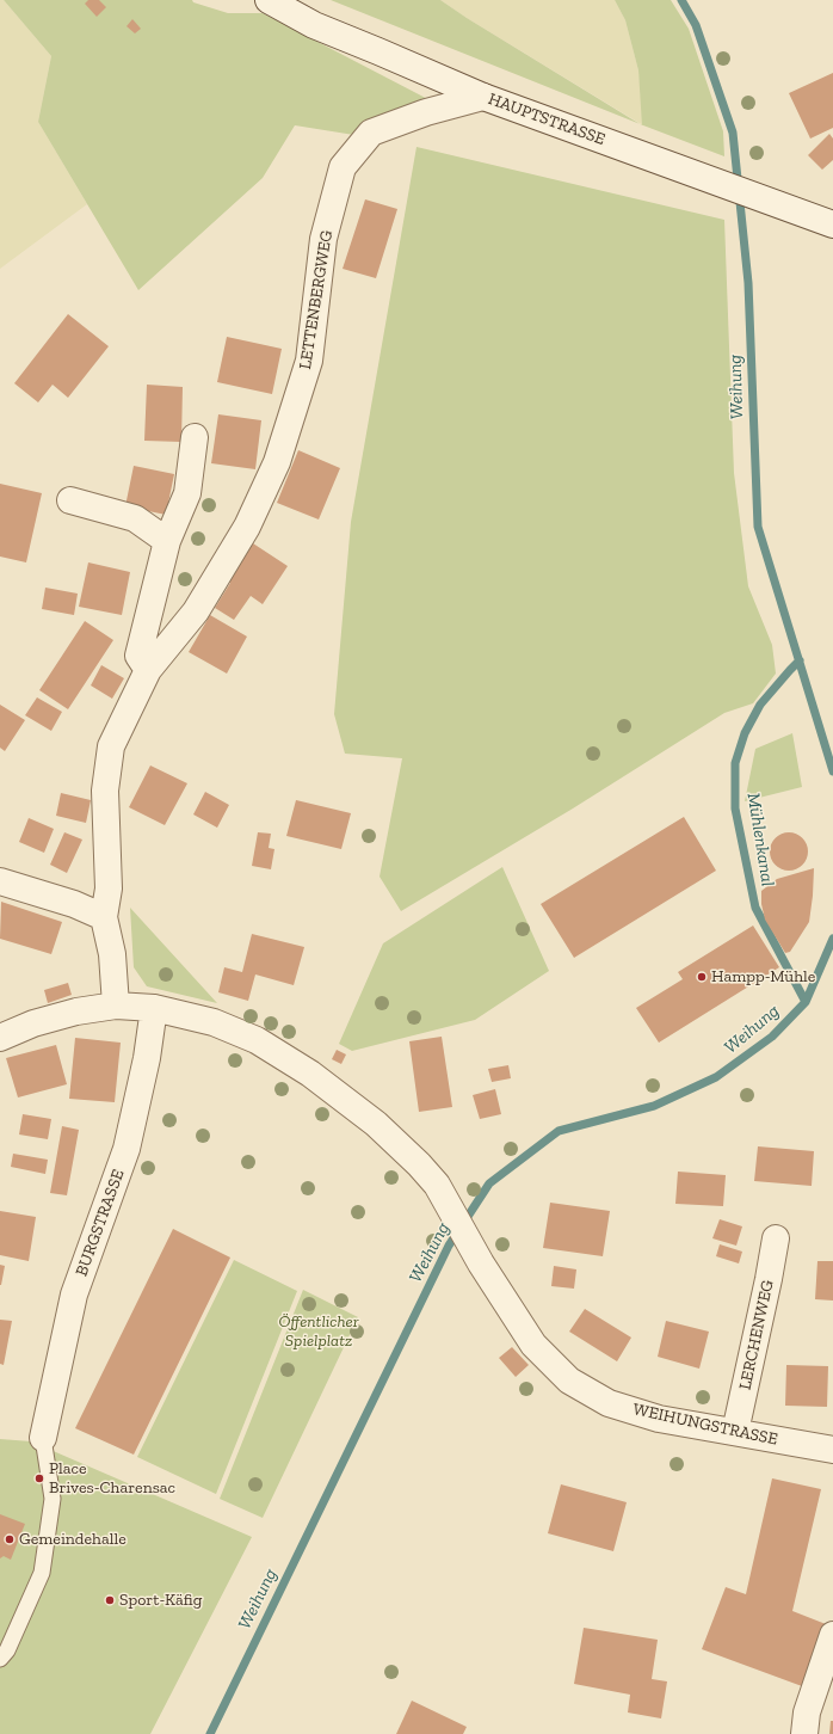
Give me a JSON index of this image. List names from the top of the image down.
{
  "streets": {
    "street": [
      "HAUPTSTRASSE",
      "LETTENBERGWEG",
      "BURGSTRASSE",
      "LERCHENWEG",
      "WEIHUNGSTRASSE"
    ]
  },
  "crossings": [
    ["HAUPTSTRASSE", "LETTENBERGWEG"],
    ["BURGSTRASSE", "WEIHUNGSTRASSE"],
    ["LERCHENWEG", "WEIHUNGSTRASSE"]
  ],
  "water": ["Weihung", "Mühlenkanal"],
  "parks": ["Öffentlicher Spielplatz"],
  "places": [
    "Hampp-Mühle",
    "Place Brives-Charensac",
    "Gemeindehalle",
    "Sport-Käfig"
  ]
}
